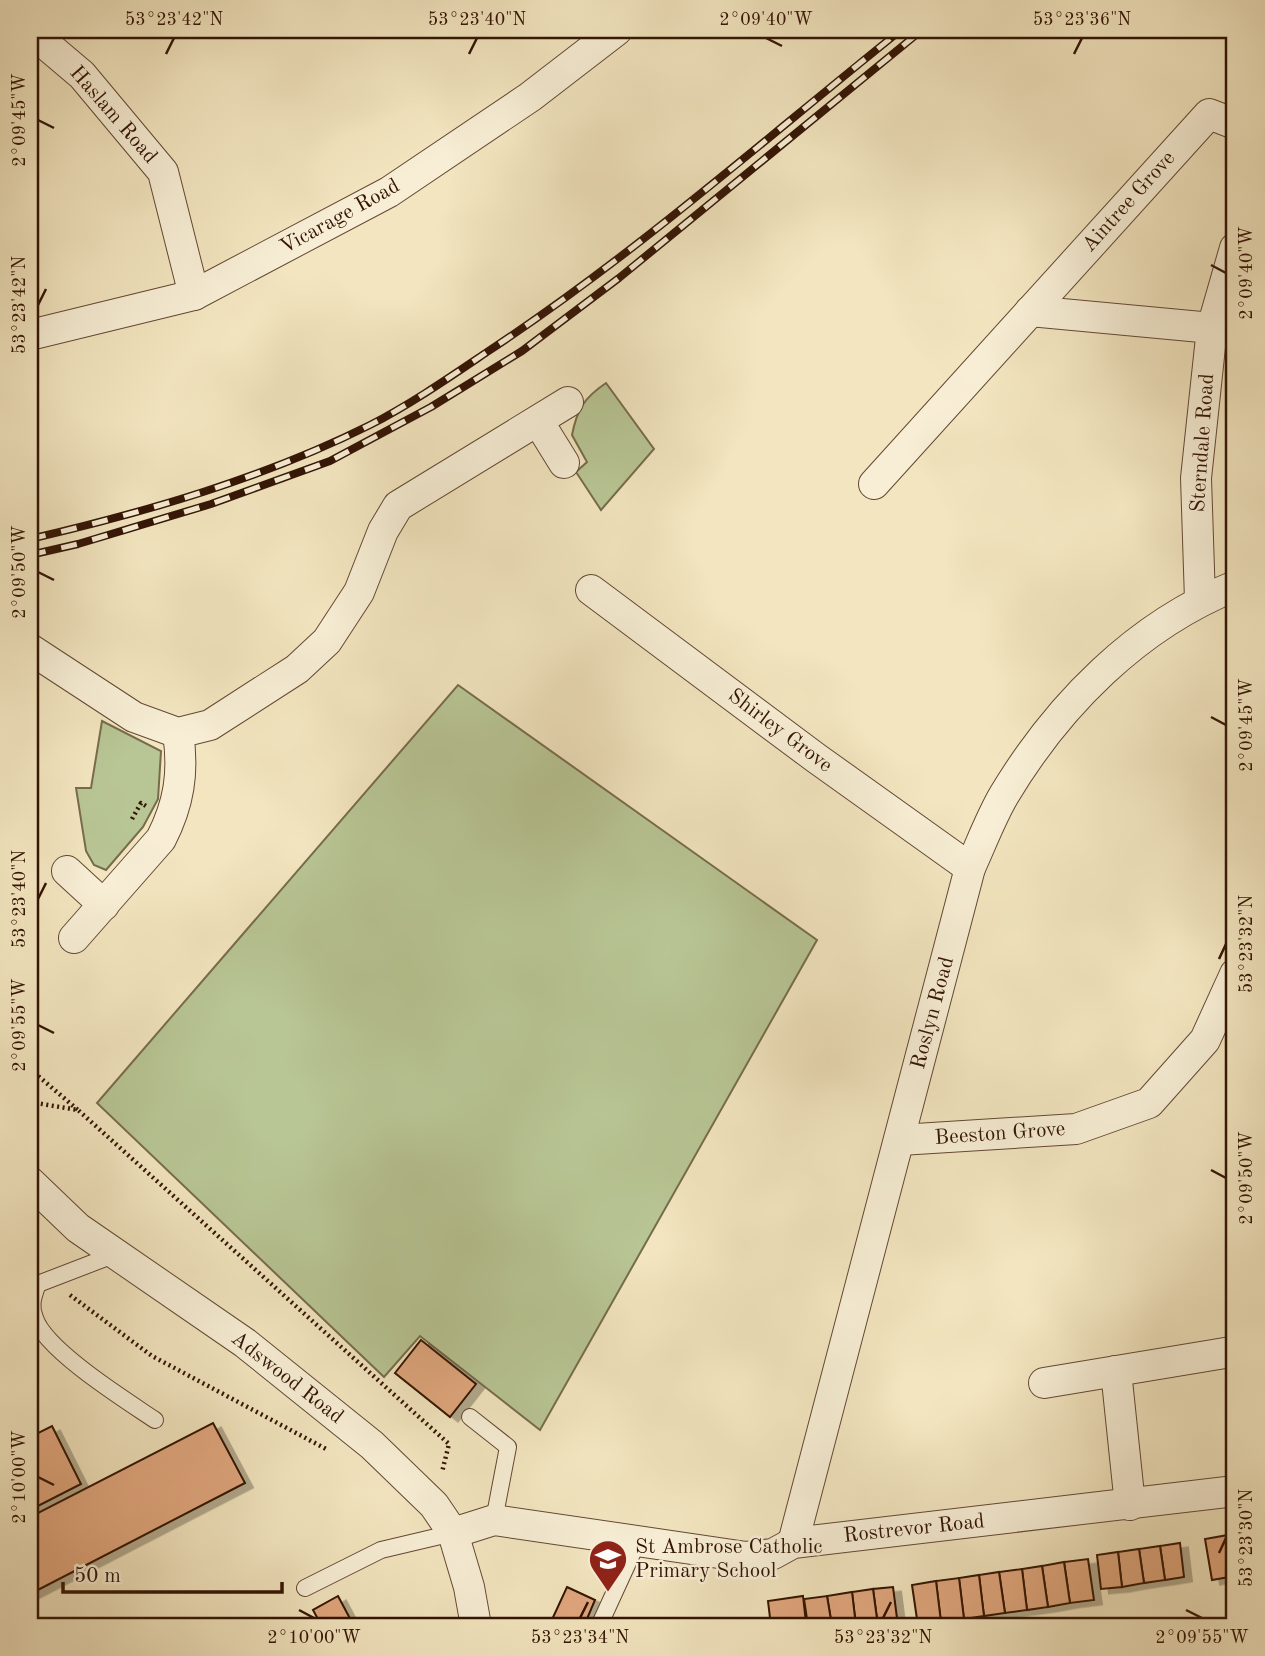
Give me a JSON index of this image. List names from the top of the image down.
{
  "streets": {
    "street": [
      "Haslam Road",
      "Aintree Grove",
      "Vicarage Road",
      "Sterndale Road",
      "Shirley Grove",
      "Roslyn Road",
      "Beeston Grove",
      "Adswood Road",
      "Rostrevor Road"
    ]
  },
  "crossings": [
    ["Haslam Road", "Vicarage Road"],
    ["Sterndale Road", "Roslyn Road"],
    ["Shirley Grove", "Roslyn Road"],
    ["Roslyn Road", "Beeston Grove"],
    ["Roslyn Road", "Rostrevor Road"],
    ["Adswood Road", "Rostrevor Road"]
  ],
  "places": {
    "school or university": ["St Ambrose Catholic Primary School"]
  },
  "scale_bar": "50 m",
  "coordinates": [
    "53°23'42\"N",
    "53°23'40\"N",
    "2°09'40\"W",
    "53°23'36\"N",
    "2°09'45\"W",
    "2°09'50\"W",
    "53°23'32\"N",
    "2°09'55\"W",
    "2°10'00\"W",
    "53°23'30\"N",
    "53°23'34\"N"
  ]
}
